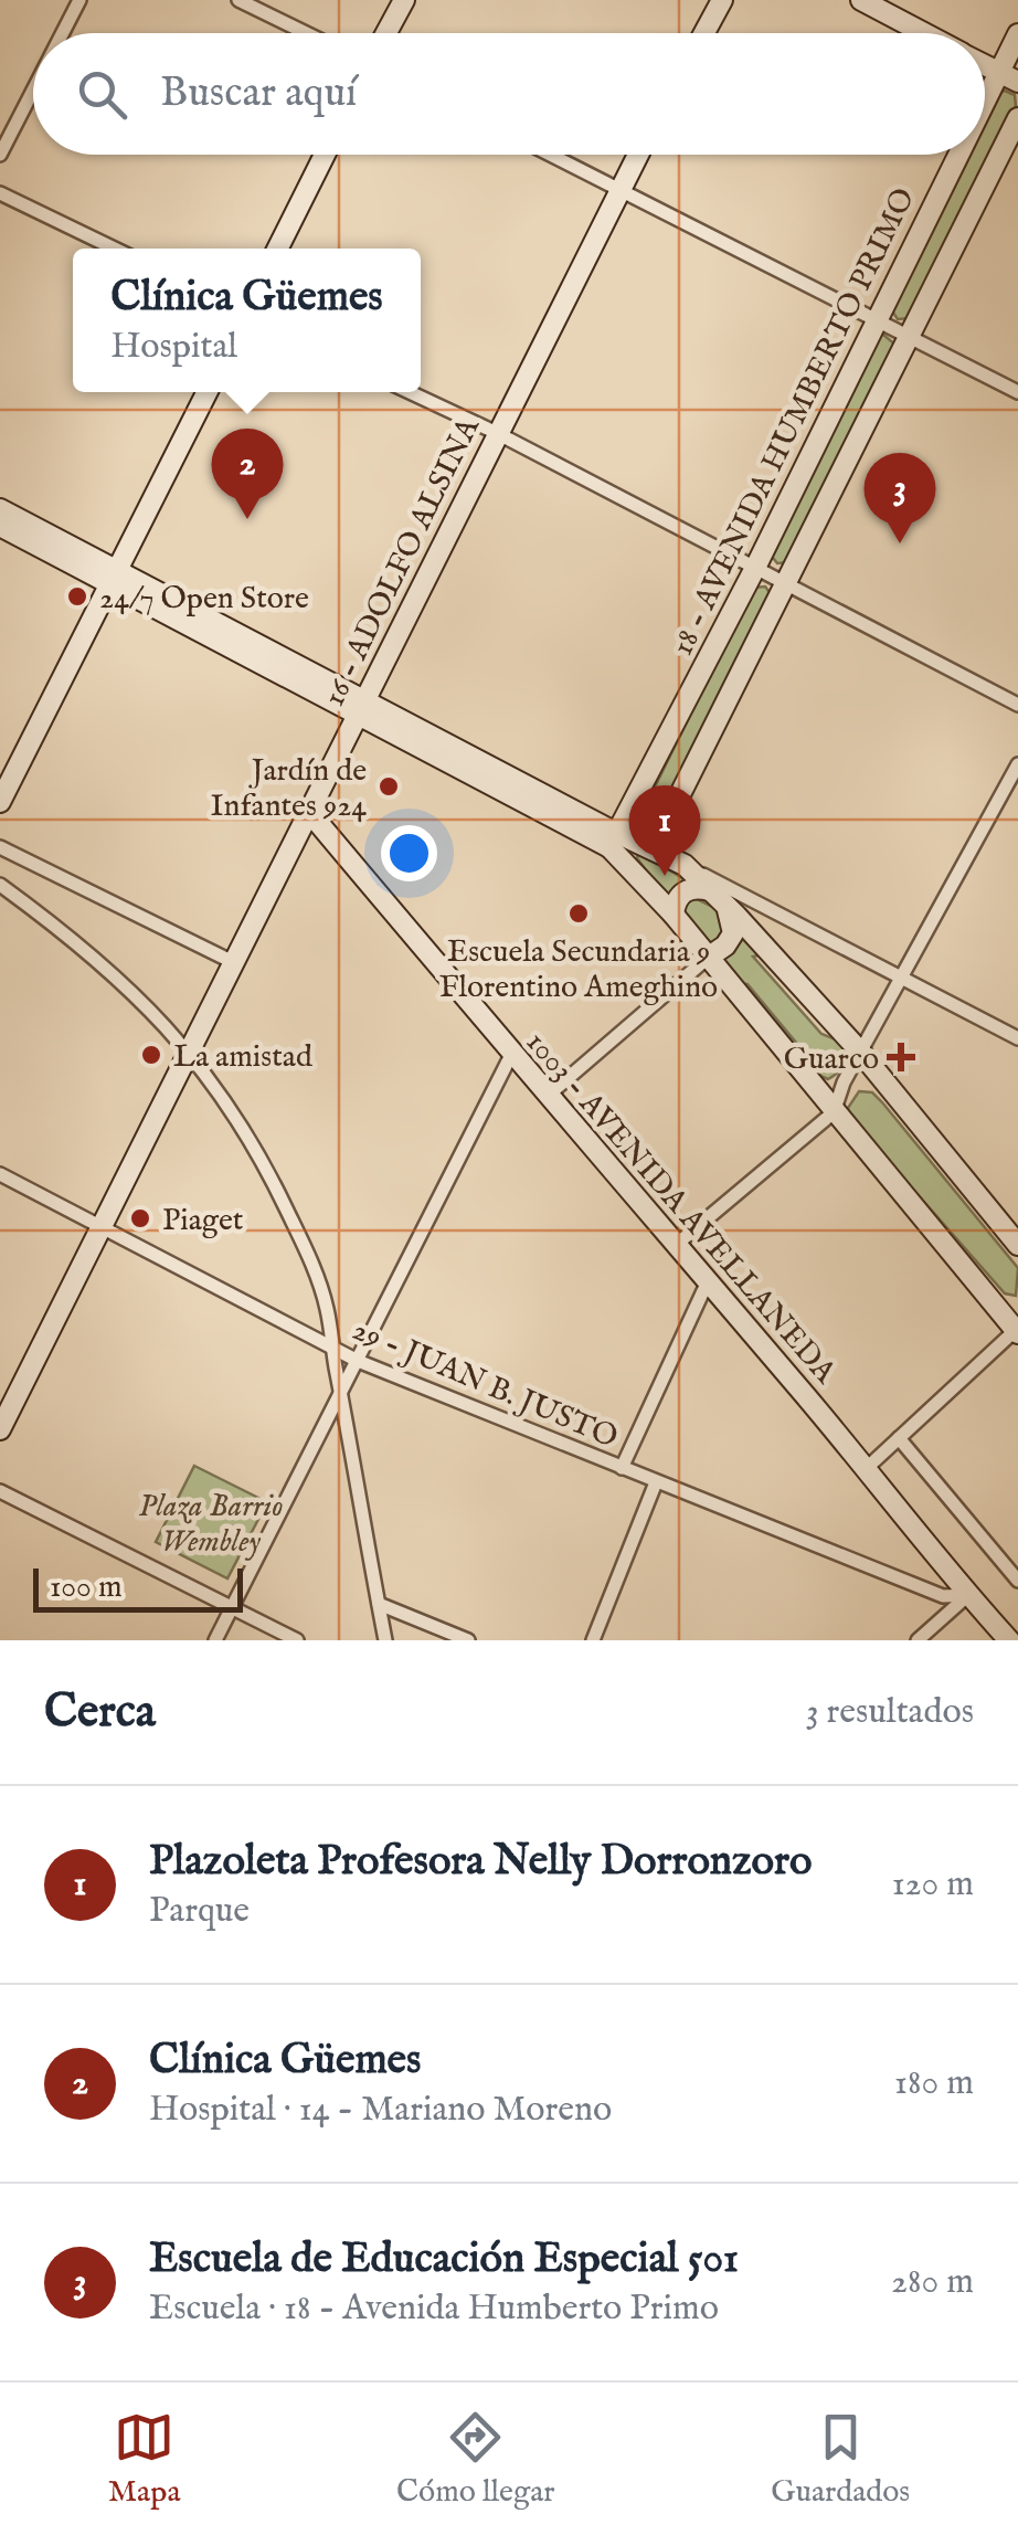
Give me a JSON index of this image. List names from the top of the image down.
{
  "streets": {
    "street": [
      "18 - AVENIDA HUMBERTO PRIMO",
      "16 - ADOLFO ALSINA",
      "1003 - AVENIDA AVELLANEDA",
      "29 - JUAN B. JUSTO"
    ]
  },
  "crossings": [
    ["16 - ADOLFO ALSINA", "1003 - AVENIDA AVELLANEDA"],
    ["16 - ADOLFO ALSINA", "29 - JUAN B. JUSTO"],
    ["1003 - AVENIDA AVELLANEDA", "29 - JUAN B. JUSTO"]
  ],
  "parks": ["Plaza Barrio Wembley"],
  "places": {
    "other": [
      "24/7 Open Store",
      "Jardín de Infantes 924",
      "Escuela Secundaria 9 Florentino Ameghino",
      "La amistad",
      "Piaget"
    ],
    "health": ["Guarco"]
  },
  "scale_bar": "100 m",
  "page": {
    "search": "Buscar aquí",
    "popup": ["Clínica Güemes", "Hospital"],
    "pins": ["2", "3", "1"],
    "scale": "100 m",
    "heading": ["Cerca", "3 resultados"],
    "list": [
      {
        "mark": "1",
        "name": "Plazoleta Profesora Nelly Dorronzoro",
        "note": "Parque",
        "value": "120 m"
      },
      {
        "mark": "2",
        "name": "Clínica Güemes",
        "note": "Hospital · 14 - Mariano Moreno",
        "value": "180 m"
      },
      {
        "mark": "3",
        "name": "Escuela de Educación Especial 501",
        "note": "Escuela · 18 - Avenida Humberto Primo",
        "value": "280 m"
      }
    ],
    "nav": ["Mapa", "Cómo llegar", "Guardados"]
  }
}
